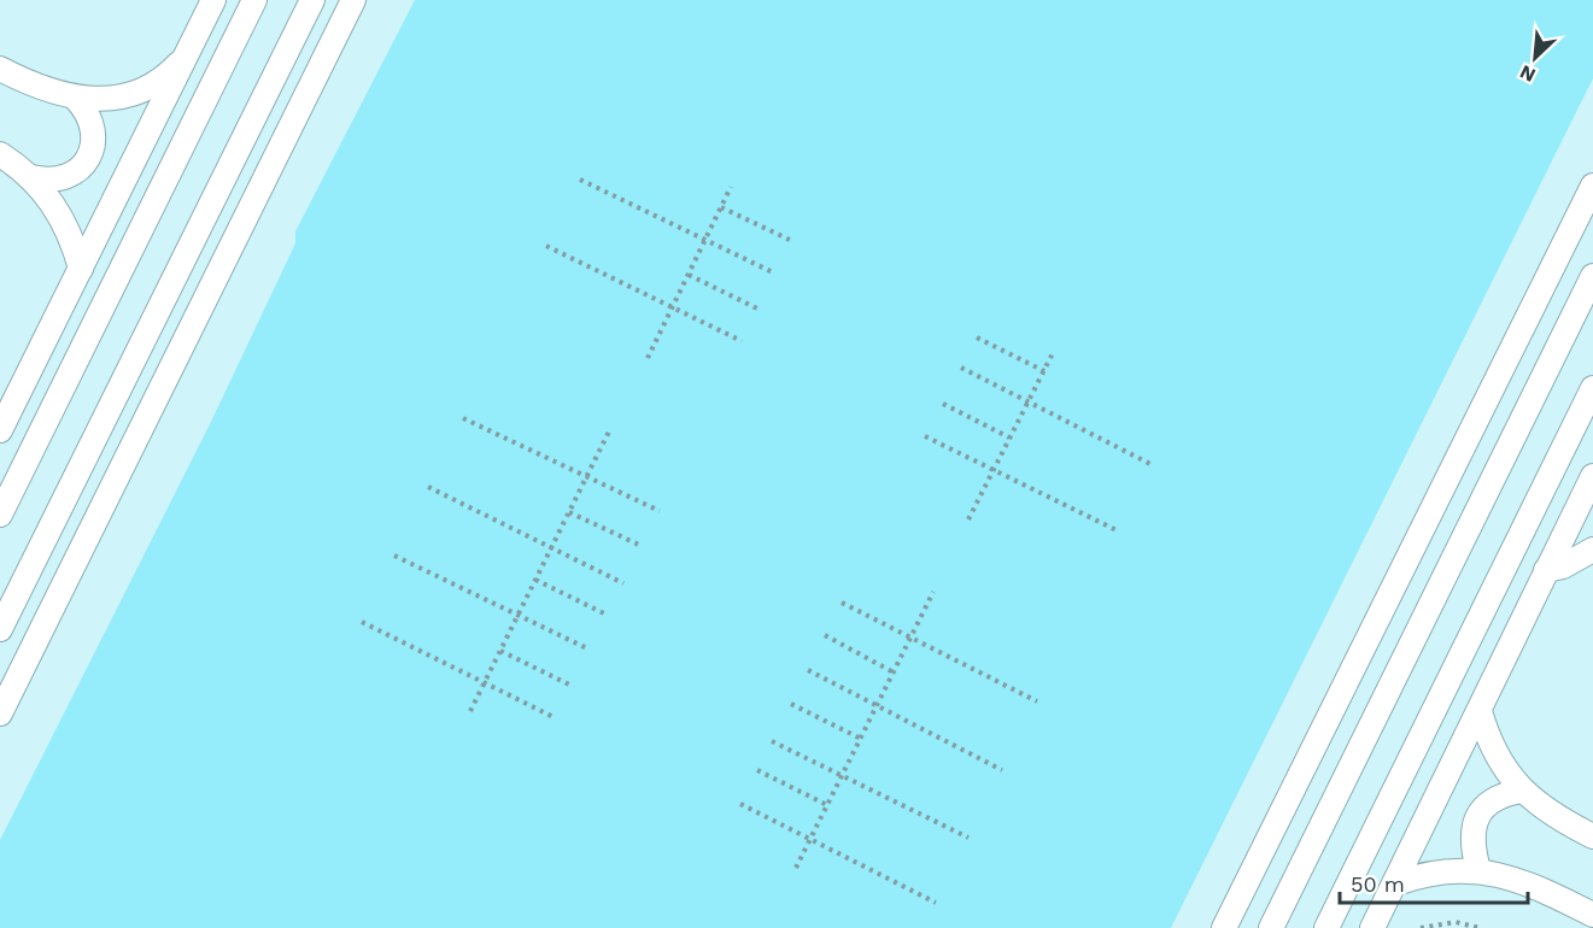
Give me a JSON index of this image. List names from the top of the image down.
{
  "scale_bar": "50 m",
  "north": "bottom left"
}
